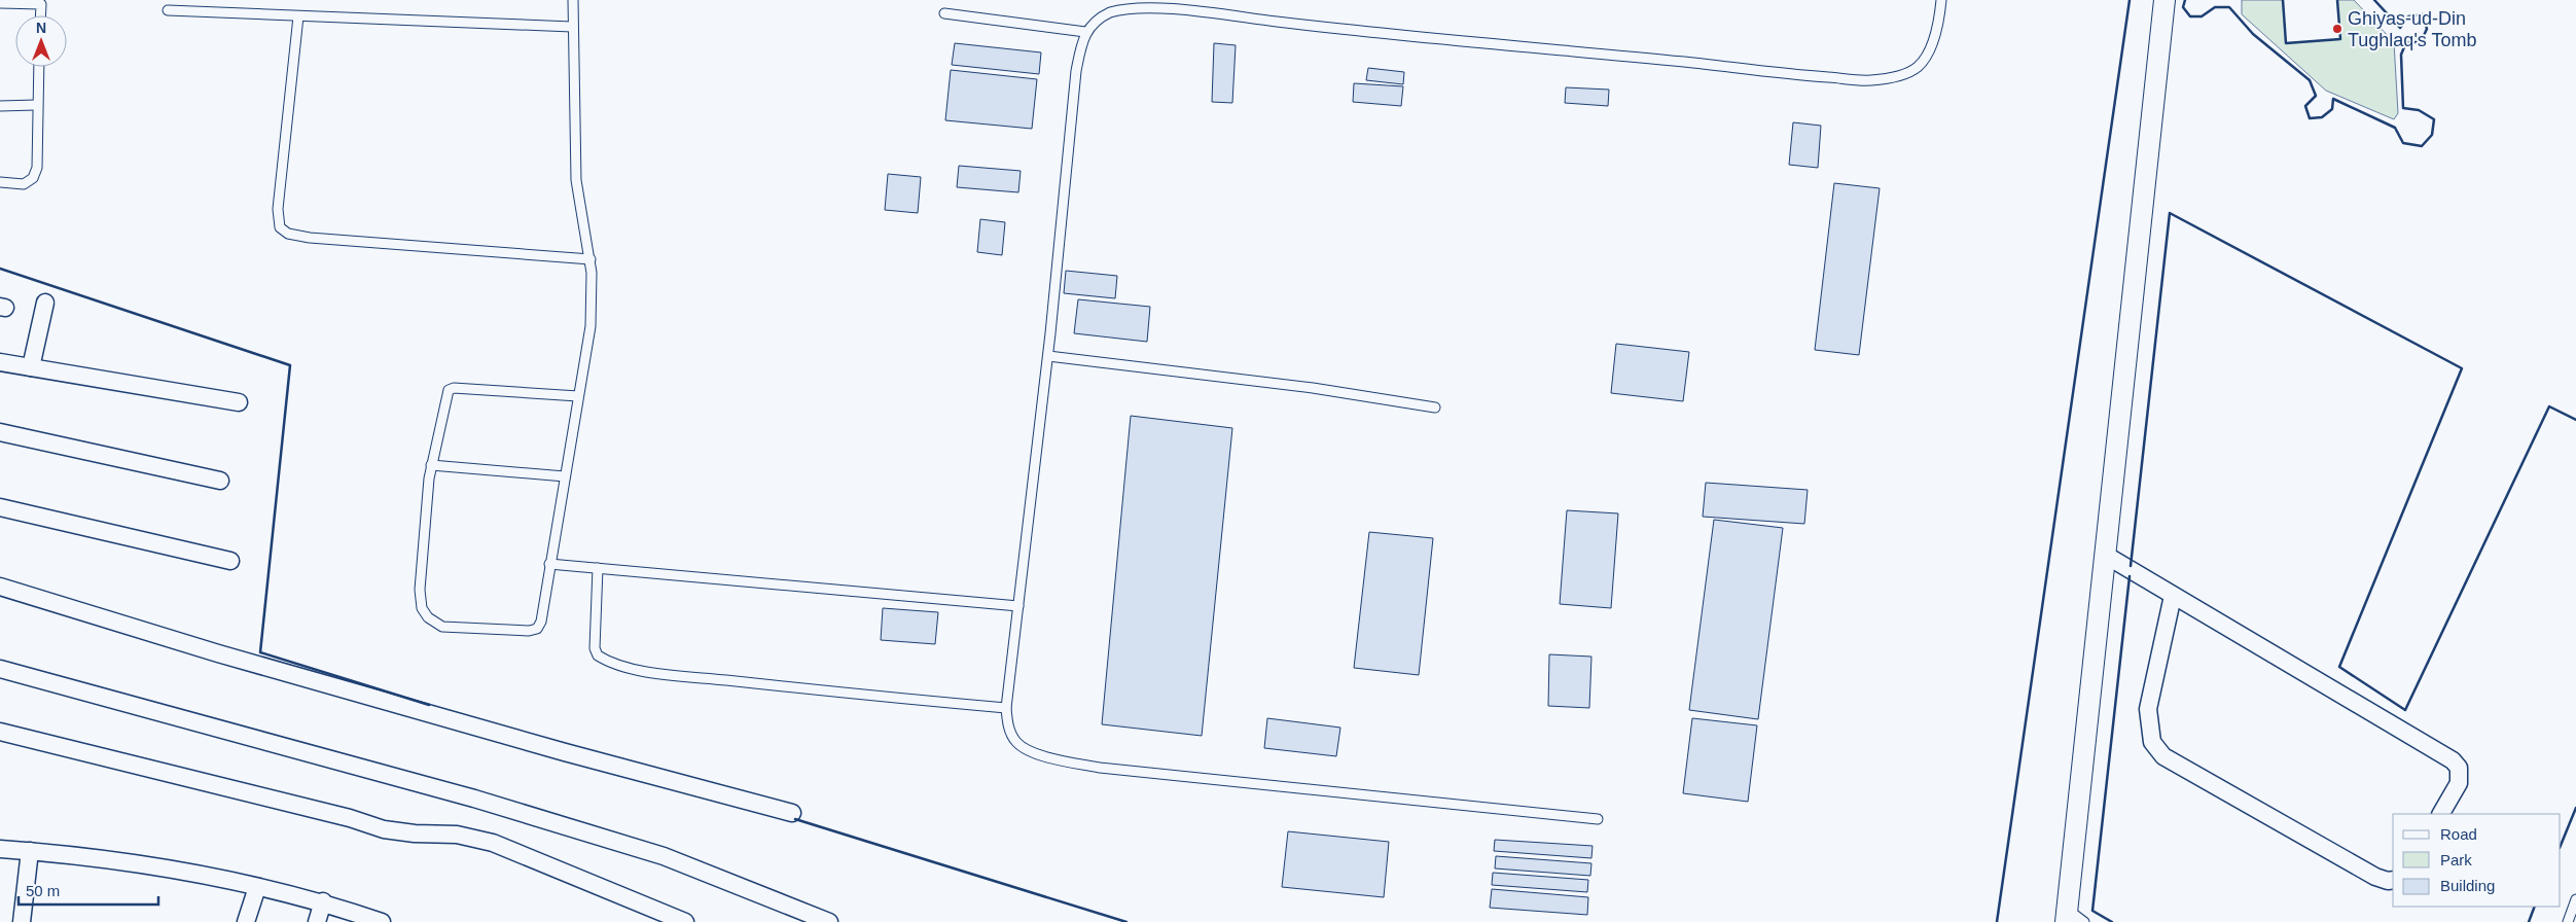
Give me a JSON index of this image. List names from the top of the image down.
{
  "places": ["Ghiyas-ud-Din Tughlaq's Tomb"],
  "legend": ["Road", "Park", "Building"],
  "scale_bar": "50 m",
  "north": "top"
}
